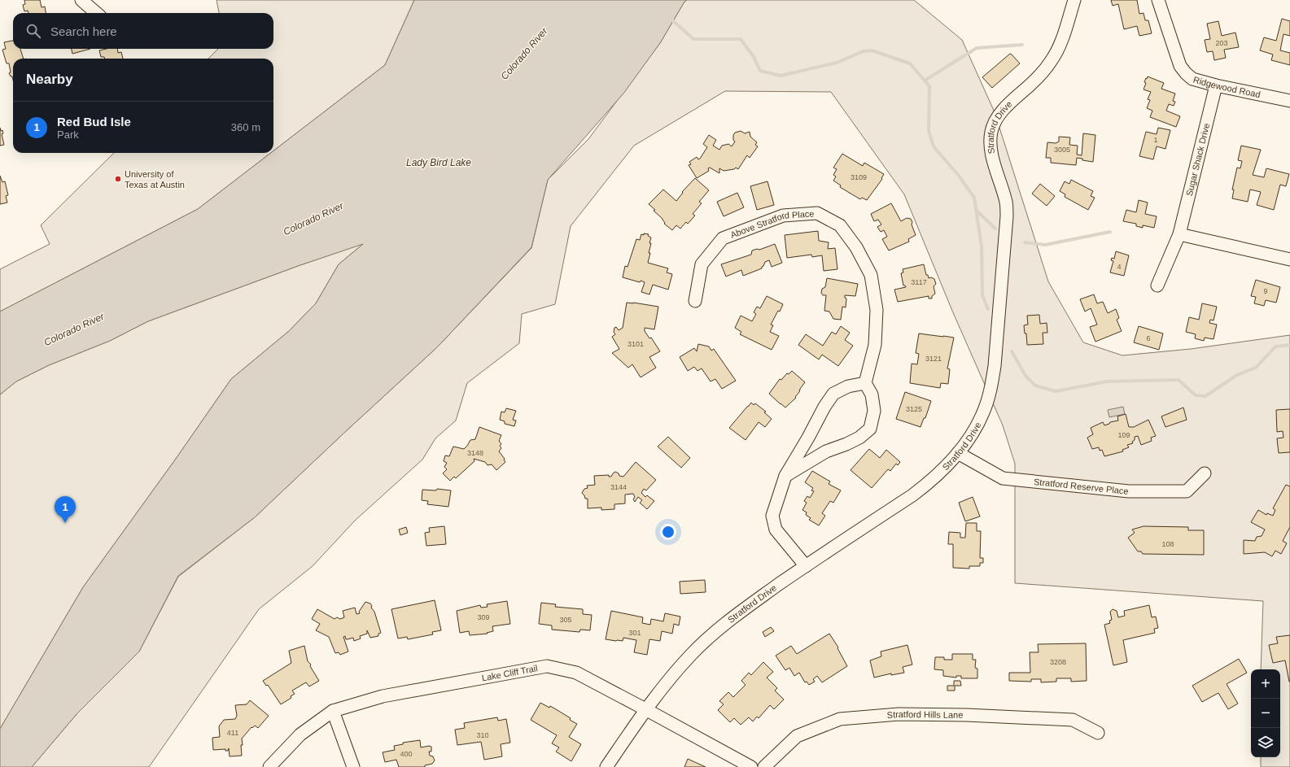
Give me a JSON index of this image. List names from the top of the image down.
{
  "streets": {
    "street": [
      "Ridgewood Road",
      "Stratford Drive",
      "Sugar Shack Drive",
      "Above Stratford Place",
      "Stratford Reserve Place",
      "Lake Cliff Trail",
      "Stratford Hills Lane"
    ]
  },
  "crossings": [
    ["Ridgewood Road", "Sugar Shack Drive"],
    ["Stratford Drive", "Stratford Reserve Place"],
    ["Stratford Drive", "Lake Cliff Trail"]
  ],
  "water": ["Colorado River", "Lady Bird Lake"],
  "places": ["University of Texas at Austin"],
  "house_numbers": [
    "203",
    "1",
    "3005",
    "3109",
    "4",
    "3117",
    "9",
    "6",
    "3101",
    "3121",
    "3125",
    "109",
    "3148",
    "3144",
    "108",
    "309",
    "305",
    "301",
    "3208",
    "411",
    "310",
    "400"
  ],
  "page": {
    "search": "Search here",
    "heading": "Nearby",
    "list": [
      {
        "mark": "1",
        "name": "Red Bud Isle",
        "note": "Park",
        "value": "360 m"
      }
    ],
    "pins": "1",
    "map_buttons": ["+", "−"]
  }
}
